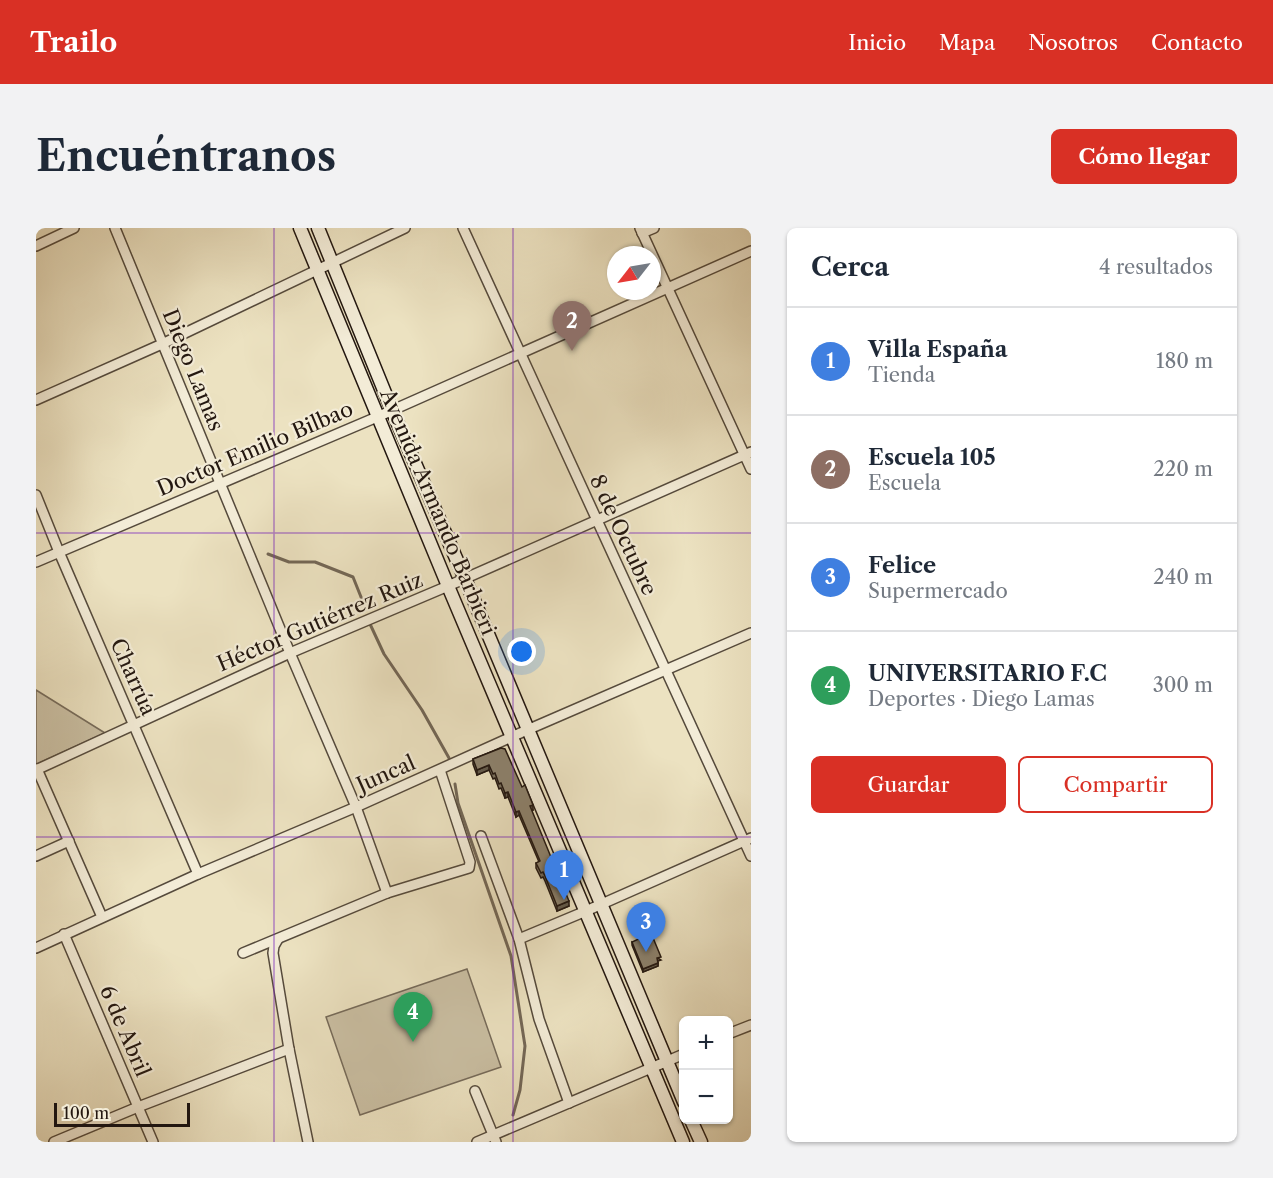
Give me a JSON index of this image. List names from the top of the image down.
{
  "streets": {
    "street": [
      "Diego Lamas",
      "Doctor Emilio Bilbao",
      "Avenida Armando Barbieri",
      "8 de Octubre",
      "Héctor Gutiérrez Ruiz",
      "Charrúa",
      "Juncal",
      "6 de Abril"
    ]
  },
  "crossings": [
    ["Diego Lamas", "Doctor Emilio Bilbao"],
    ["Diego Lamas", "Héctor Gutiérrez Ruiz"],
    ["Diego Lamas", "Juncal"],
    ["Doctor Emilio Bilbao", "Avenida Armando Barbieri"],
    ["Doctor Emilio Bilbao", "8 de Octubre"],
    ["Doctor Emilio Bilbao", "Charrúa"],
    ["Avenida Armando Barbieri", "Héctor Gutiérrez Ruiz"],
    ["Avenida Armando Barbieri", "Juncal"],
    ["8 de Octubre", "Héctor Gutiérrez Ruiz"],
    ["8 de Octubre", "Juncal"],
    ["Héctor Gutiérrez Ruiz", "Charrúa"],
    ["Charrúa", "Juncal"],
    ["Juncal", "6 de Abril"]
  ],
  "scale_bar": "100 m",
  "north": "bottom left",
  "page": {
    "header": "Trailo",
    "nav": [
      "Inicio",
      "Mapa",
      "Nosotros",
      "Contacto"
    ],
    "buttons": [
      "Cómo llegar",
      ["Guardar", "Compartir"]
    ],
    "title": "Encuéntranos",
    "heading": ["Cerca", "4 resultados"],
    "pins": [
      "2",
      "1",
      "3",
      "4"
    ],
    "list": [
      {
        "mark": "1",
        "name": "Villa España",
        "note": "Tienda",
        "value": "180 m"
      },
      {
        "mark": "2",
        "name": "Escuela 105",
        "note": "Escuela",
        "value": "220 m"
      },
      {
        "mark": "3",
        "name": "Felice",
        "note": "Supermercado",
        "value": "240 m"
      },
      {
        "mark": "4",
        "name": "UNIVERSITARIO F.C",
        "note": "Deportes · Diego Lamas",
        "value": "300 m"
      }
    ],
    "map_buttons": ["+", "−"],
    "scale": "100 m"
  }
}
